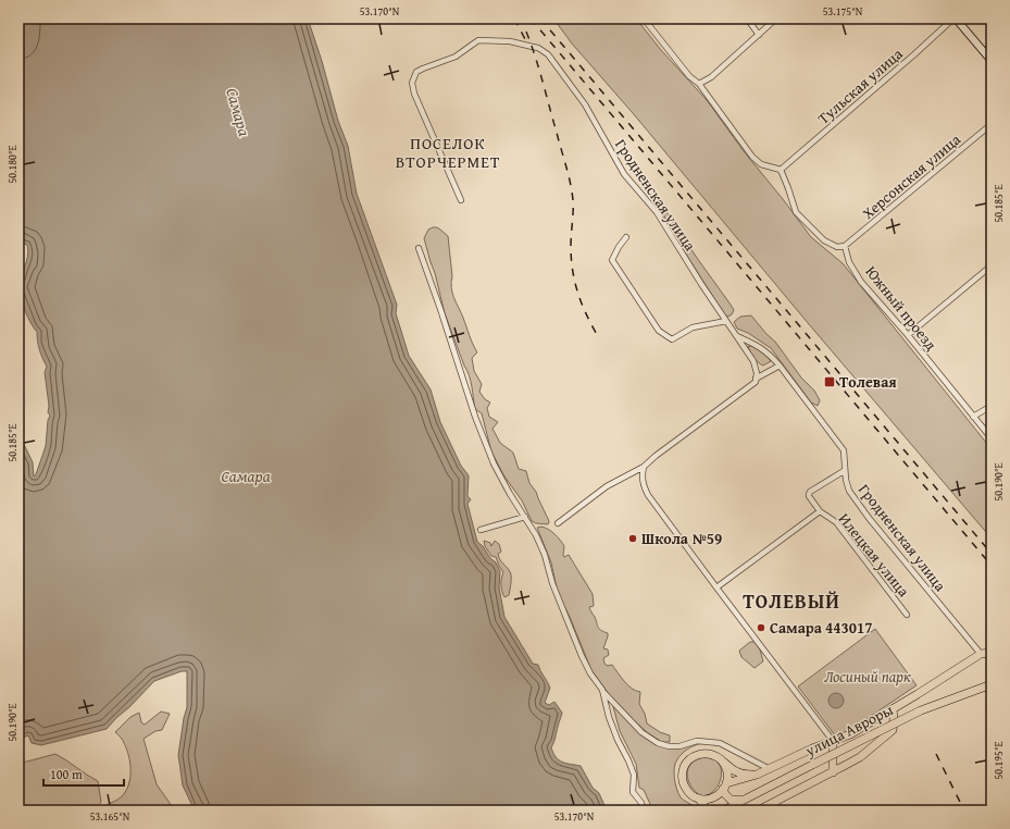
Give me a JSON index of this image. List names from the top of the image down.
{
  "streets": {
    "main road": ["улица Авроры"],
    "street": [
      "Тульская улица",
      "Херсонская улица",
      "Гродненская улица",
      "Южный проезд",
      "Илецкая улица"
    ]
  },
  "crossings": [
    ["Херсонская улица", "Южный проезд"]
  ],
  "districts": ["ПОСЕЛОК ВТОРЧЕРМЕТ", "ТОЛЕВЫЙ"],
  "water": ["Самара"],
  "parks": ["Лосиный парк"],
  "places": {
    "transit": ["Толевая"],
    "other": ["Школа №59", "Самара 443017"]
  },
  "scale_bar": "100 m",
  "coordinates": [
    "53.170°N",
    "53.175°N",
    "50.180°E",
    "50.185°E",
    "50.190°E",
    "50.195°E",
    "53.165°N"
  ]
}
